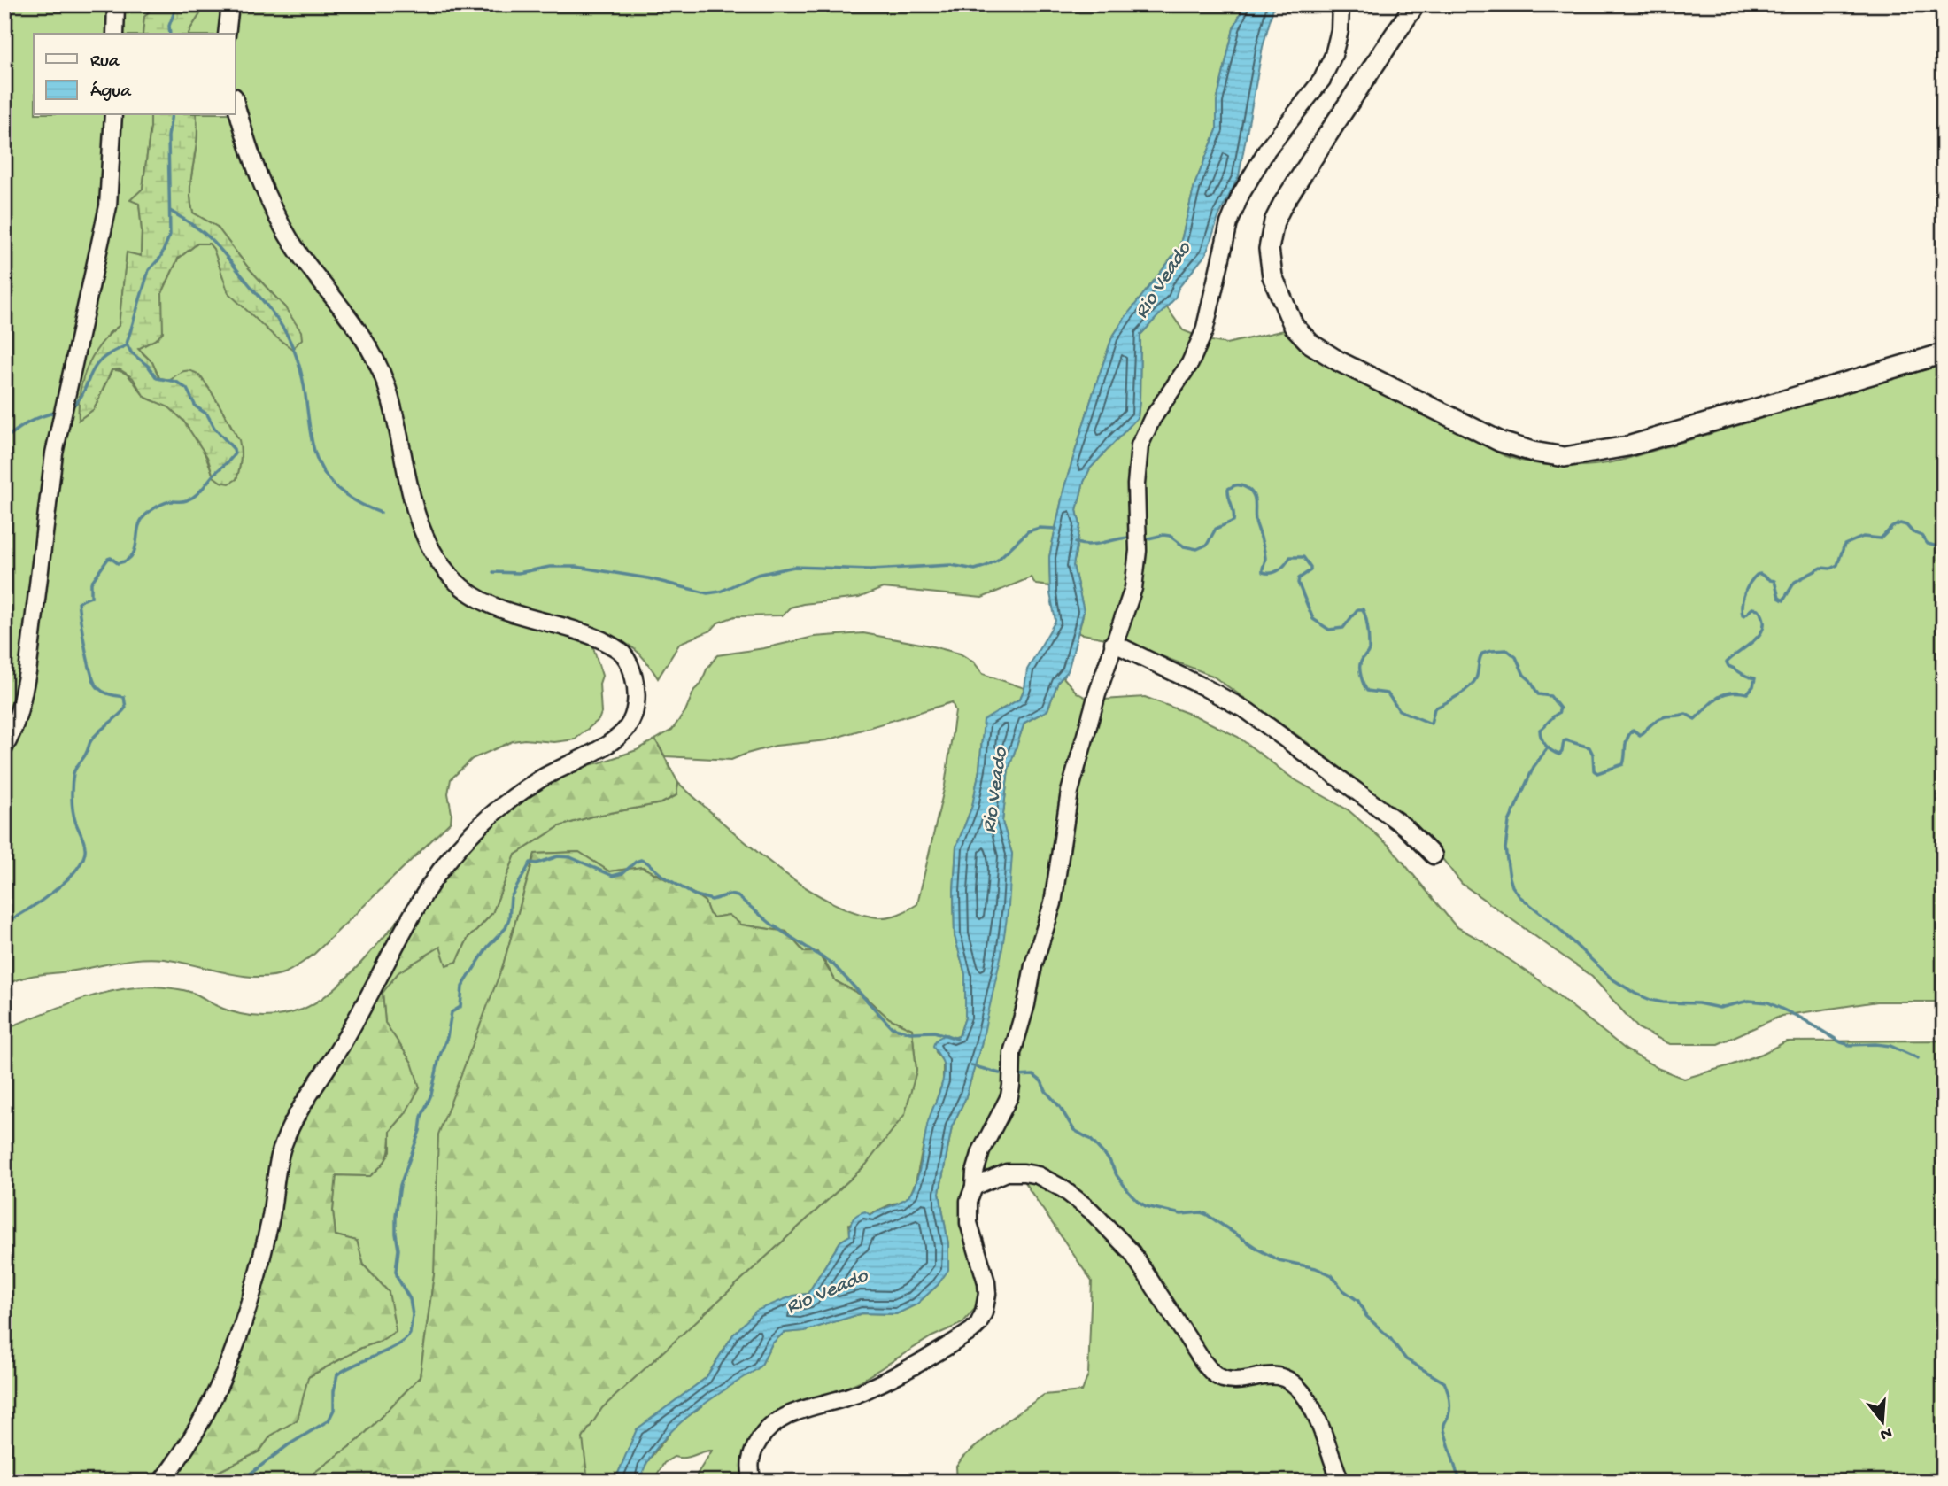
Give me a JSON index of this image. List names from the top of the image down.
{
  "water": ["Rio Veado"],
  "legend": ["Rua", "Água"],
  "north": "bottom"
}
